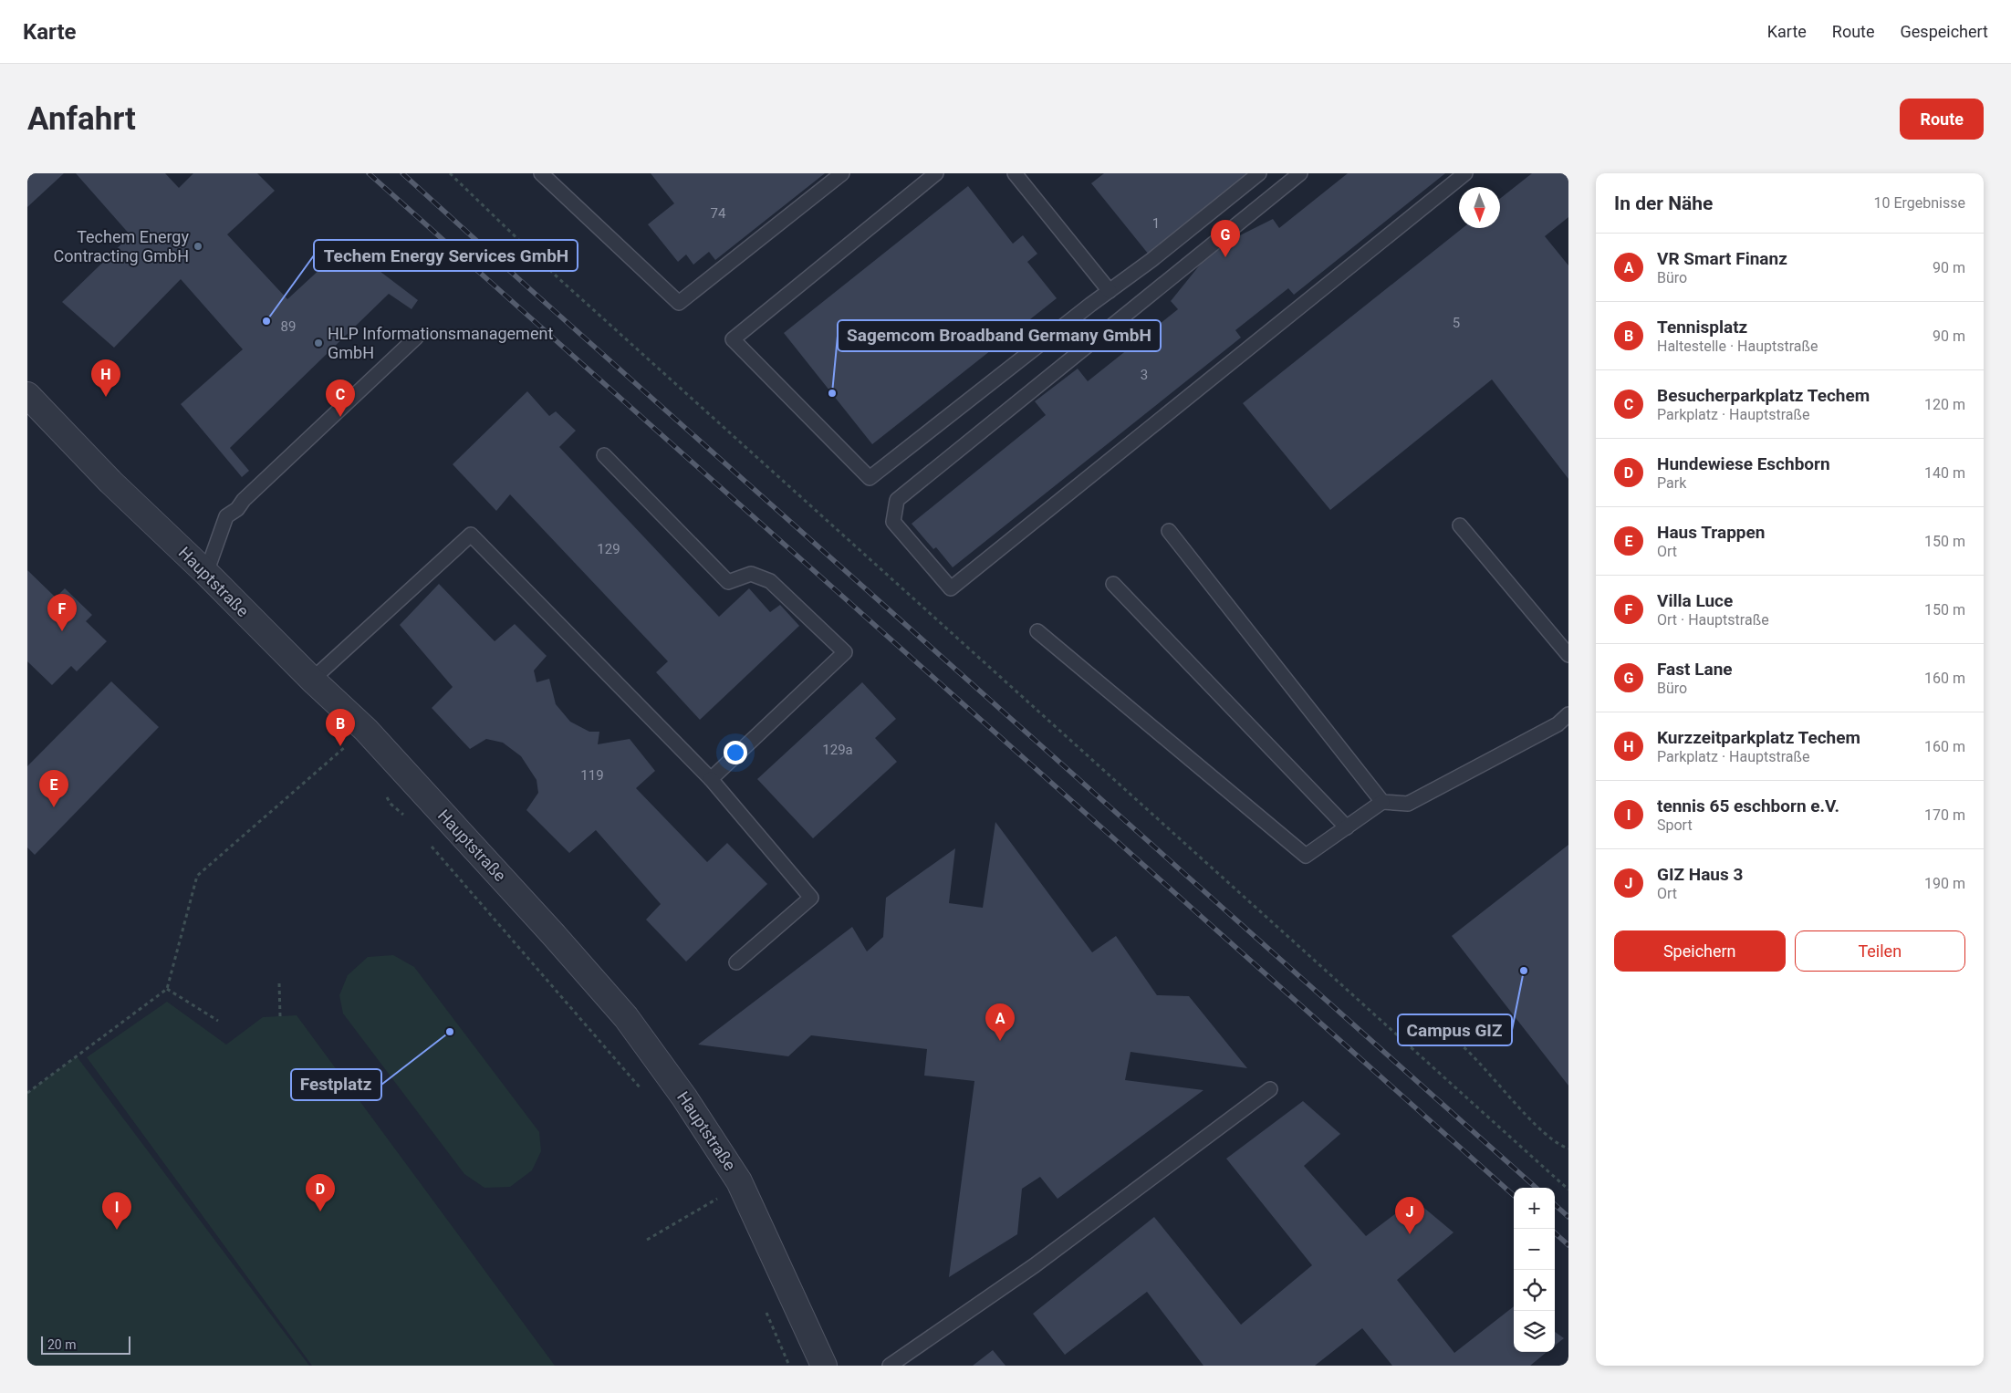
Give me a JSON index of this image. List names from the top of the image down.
{
  "streets": {
    "street": ["Hauptstraße"]
  },
  "places": [
    "Techem Energy Contracting GmbH",
    "Techem Energy Services GmbH",
    "HLP Informationsmanagement GmbH",
    "Sagemcom Broadband Germany GmbH",
    "Campus GIZ",
    "Festplatz"
  ],
  "house_numbers": [
    "74",
    "1",
    "5",
    "89",
    "3",
    "129",
    "129a",
    "119"
  ],
  "scale_bar": "20 m",
  "north": "bottom",
  "page": {
    "header": "Karte",
    "nav": ["Karte", "Route", "Gespeichert"],
    "buttons": [
      "Route",
      ["Speichern", "Teilen"]
    ],
    "title": "Anfahrt",
    "heading": ["In der Nähe", "10 Ergebnisse"],
    "pins": [
      "G",
      "H",
      "C",
      "F",
      "B",
      "E",
      "A",
      "D",
      "I",
      "J"
    ],
    "list": [
      {
        "mark": "A",
        "name": "VR Smart Finanz",
        "note": "Büro",
        "value": "90 m"
      },
      {
        "mark": "B",
        "name": "Tennisplatz",
        "note": "Haltestelle · Hauptstraße",
        "value": "90 m"
      },
      {
        "mark": "C",
        "name": "Besucherparkplatz Techem",
        "note": "Parkplatz · Hauptstraße",
        "value": "120 m"
      },
      {
        "mark": "D",
        "name": "Hundewiese Eschborn",
        "note": "Park",
        "value": "140 m"
      },
      {
        "mark": "E",
        "name": "Haus Trappen",
        "note": "Ort",
        "value": "150 m"
      },
      {
        "mark": "F",
        "name": "Villa Luce",
        "note": "Ort · Hauptstraße",
        "value": "150 m"
      },
      {
        "mark": "G",
        "name": "Fast Lane",
        "note": "Büro",
        "value": "160 m"
      },
      {
        "mark": "H",
        "name": "Kurzzeitparkplatz Techem",
        "note": "Parkplatz · Hauptstraße",
        "value": "160 m"
      },
      {
        "mark": "I",
        "name": "tennis 65 eschborn e.V.",
        "note": "Sport",
        "value": "170 m"
      },
      {
        "mark": "J",
        "name": "GIZ Haus 3",
        "note": "Ort",
        "value": "190 m"
      }
    ],
    "map_buttons": ["+", "−"],
    "scale": "20 m"
  }
}
